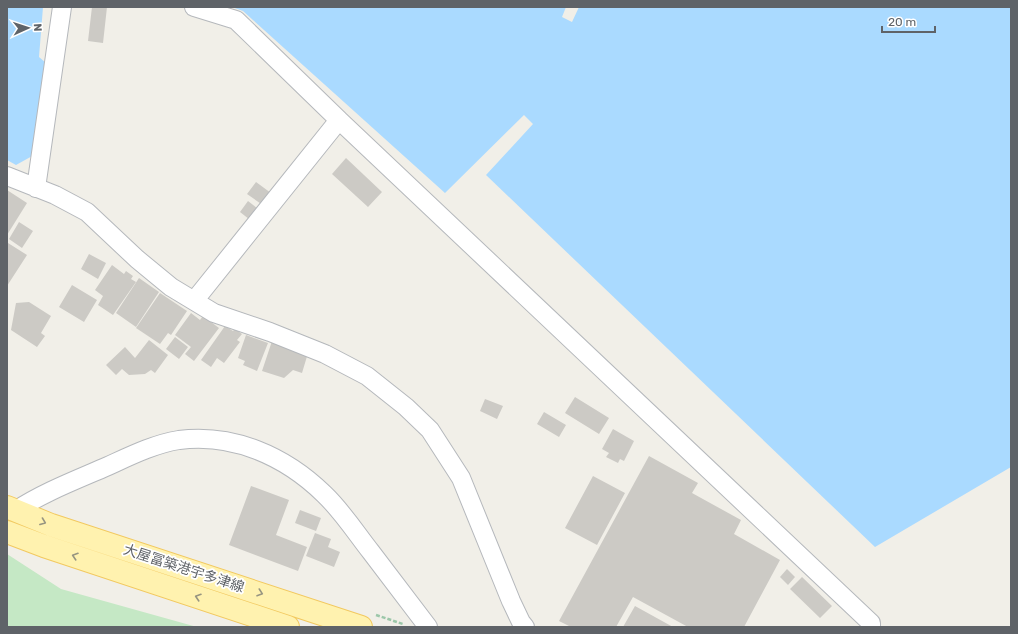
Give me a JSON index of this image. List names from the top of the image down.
{
  "streets": {
    "main road": ["大屋冨築港宇多津線"]
  },
  "scale_bar": "20 m",
  "north": "right"
}
